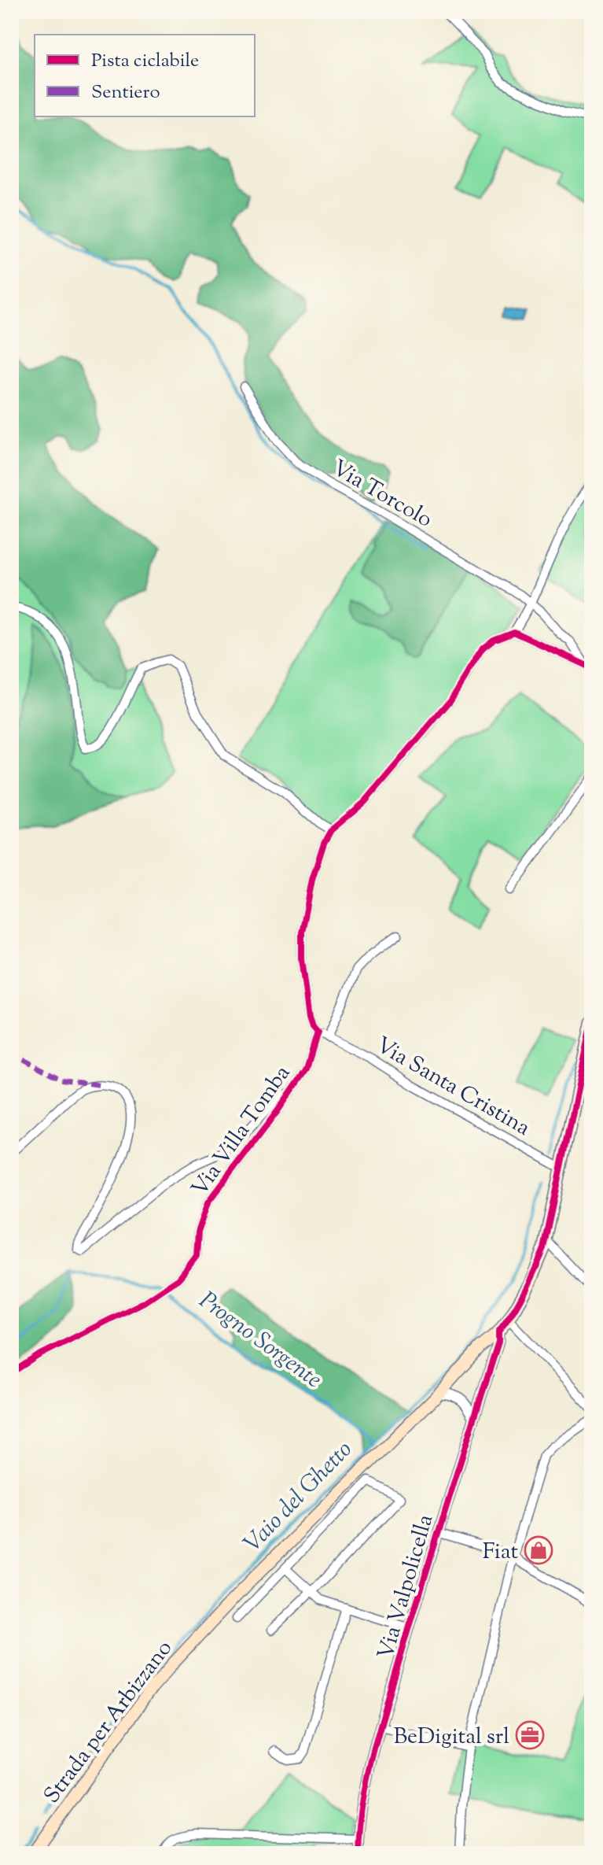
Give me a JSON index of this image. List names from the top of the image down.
{
  "streets": {
    "main road": ["Strada per Arbizzano"],
    "street": [
      "Via Torcolo",
      "Via Santa Cristina",
      "Via Villa Tomba",
      "Via Valpolicella"
    ]
  },
  "crossings": [
    ["Via Santa Cristina", "Via Villa Tomba"],
    ["Via Valpolicella", "Strada per Arbizzano"]
  ],
  "water": ["Progno Sorgente", "Vaio del Ghetto"],
  "places": {
    "shop": ["Fiat"],
    "office": ["BeDigital srl"]
  },
  "legend": ["Pista ciclabile", "Sentiero"]
}
